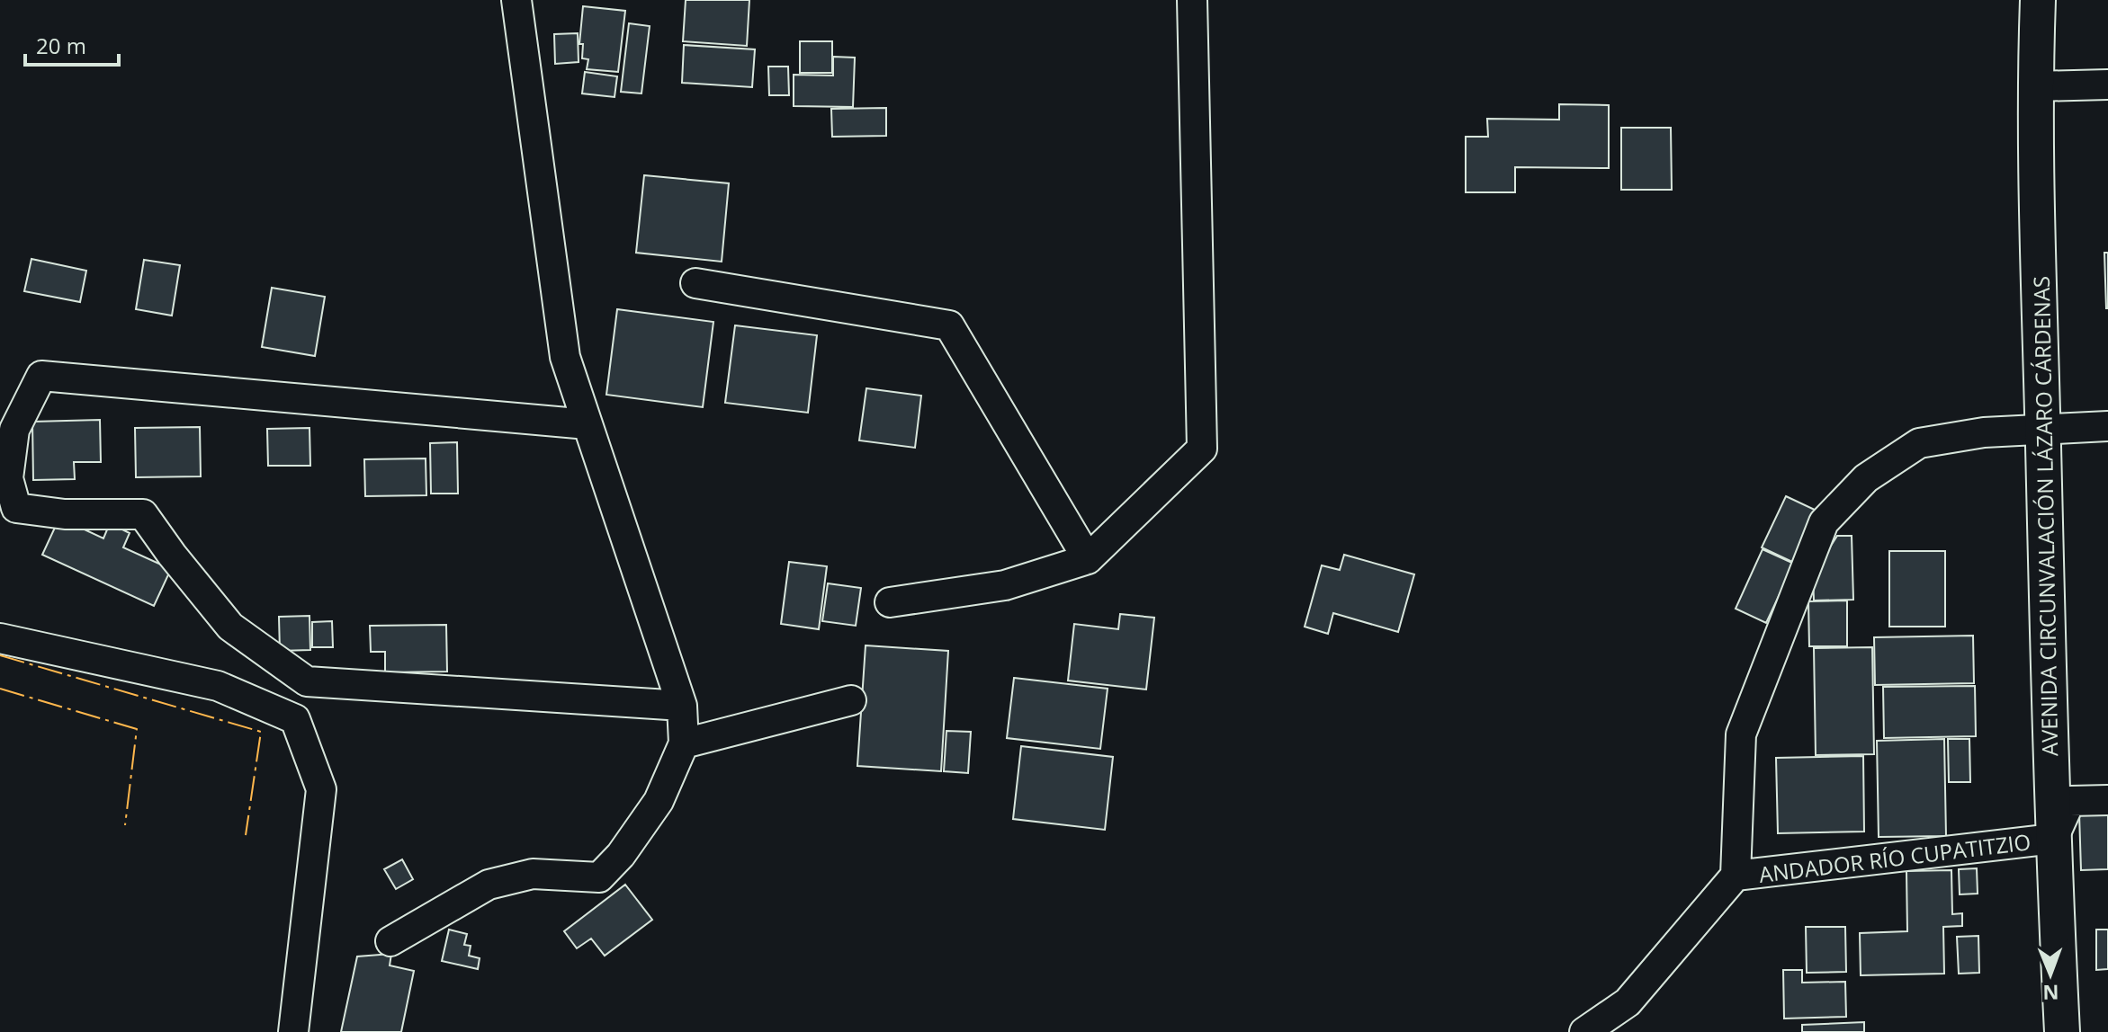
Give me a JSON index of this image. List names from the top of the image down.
{
  "streets": {
    "street": ["AVENIDA CIRCUNVALACIÓN LÁZARO CÁRDENAS", "ANDADOR RÍO CUPATITZIO"]
  },
  "crossings": [
    ["AVENIDA CIRCUNVALACIÓN LÁZARO CÁRDENAS", "ANDADOR RÍO CUPATITZIO"]
  ],
  "scale_bar": "20 m",
  "north": "bottom"
}
